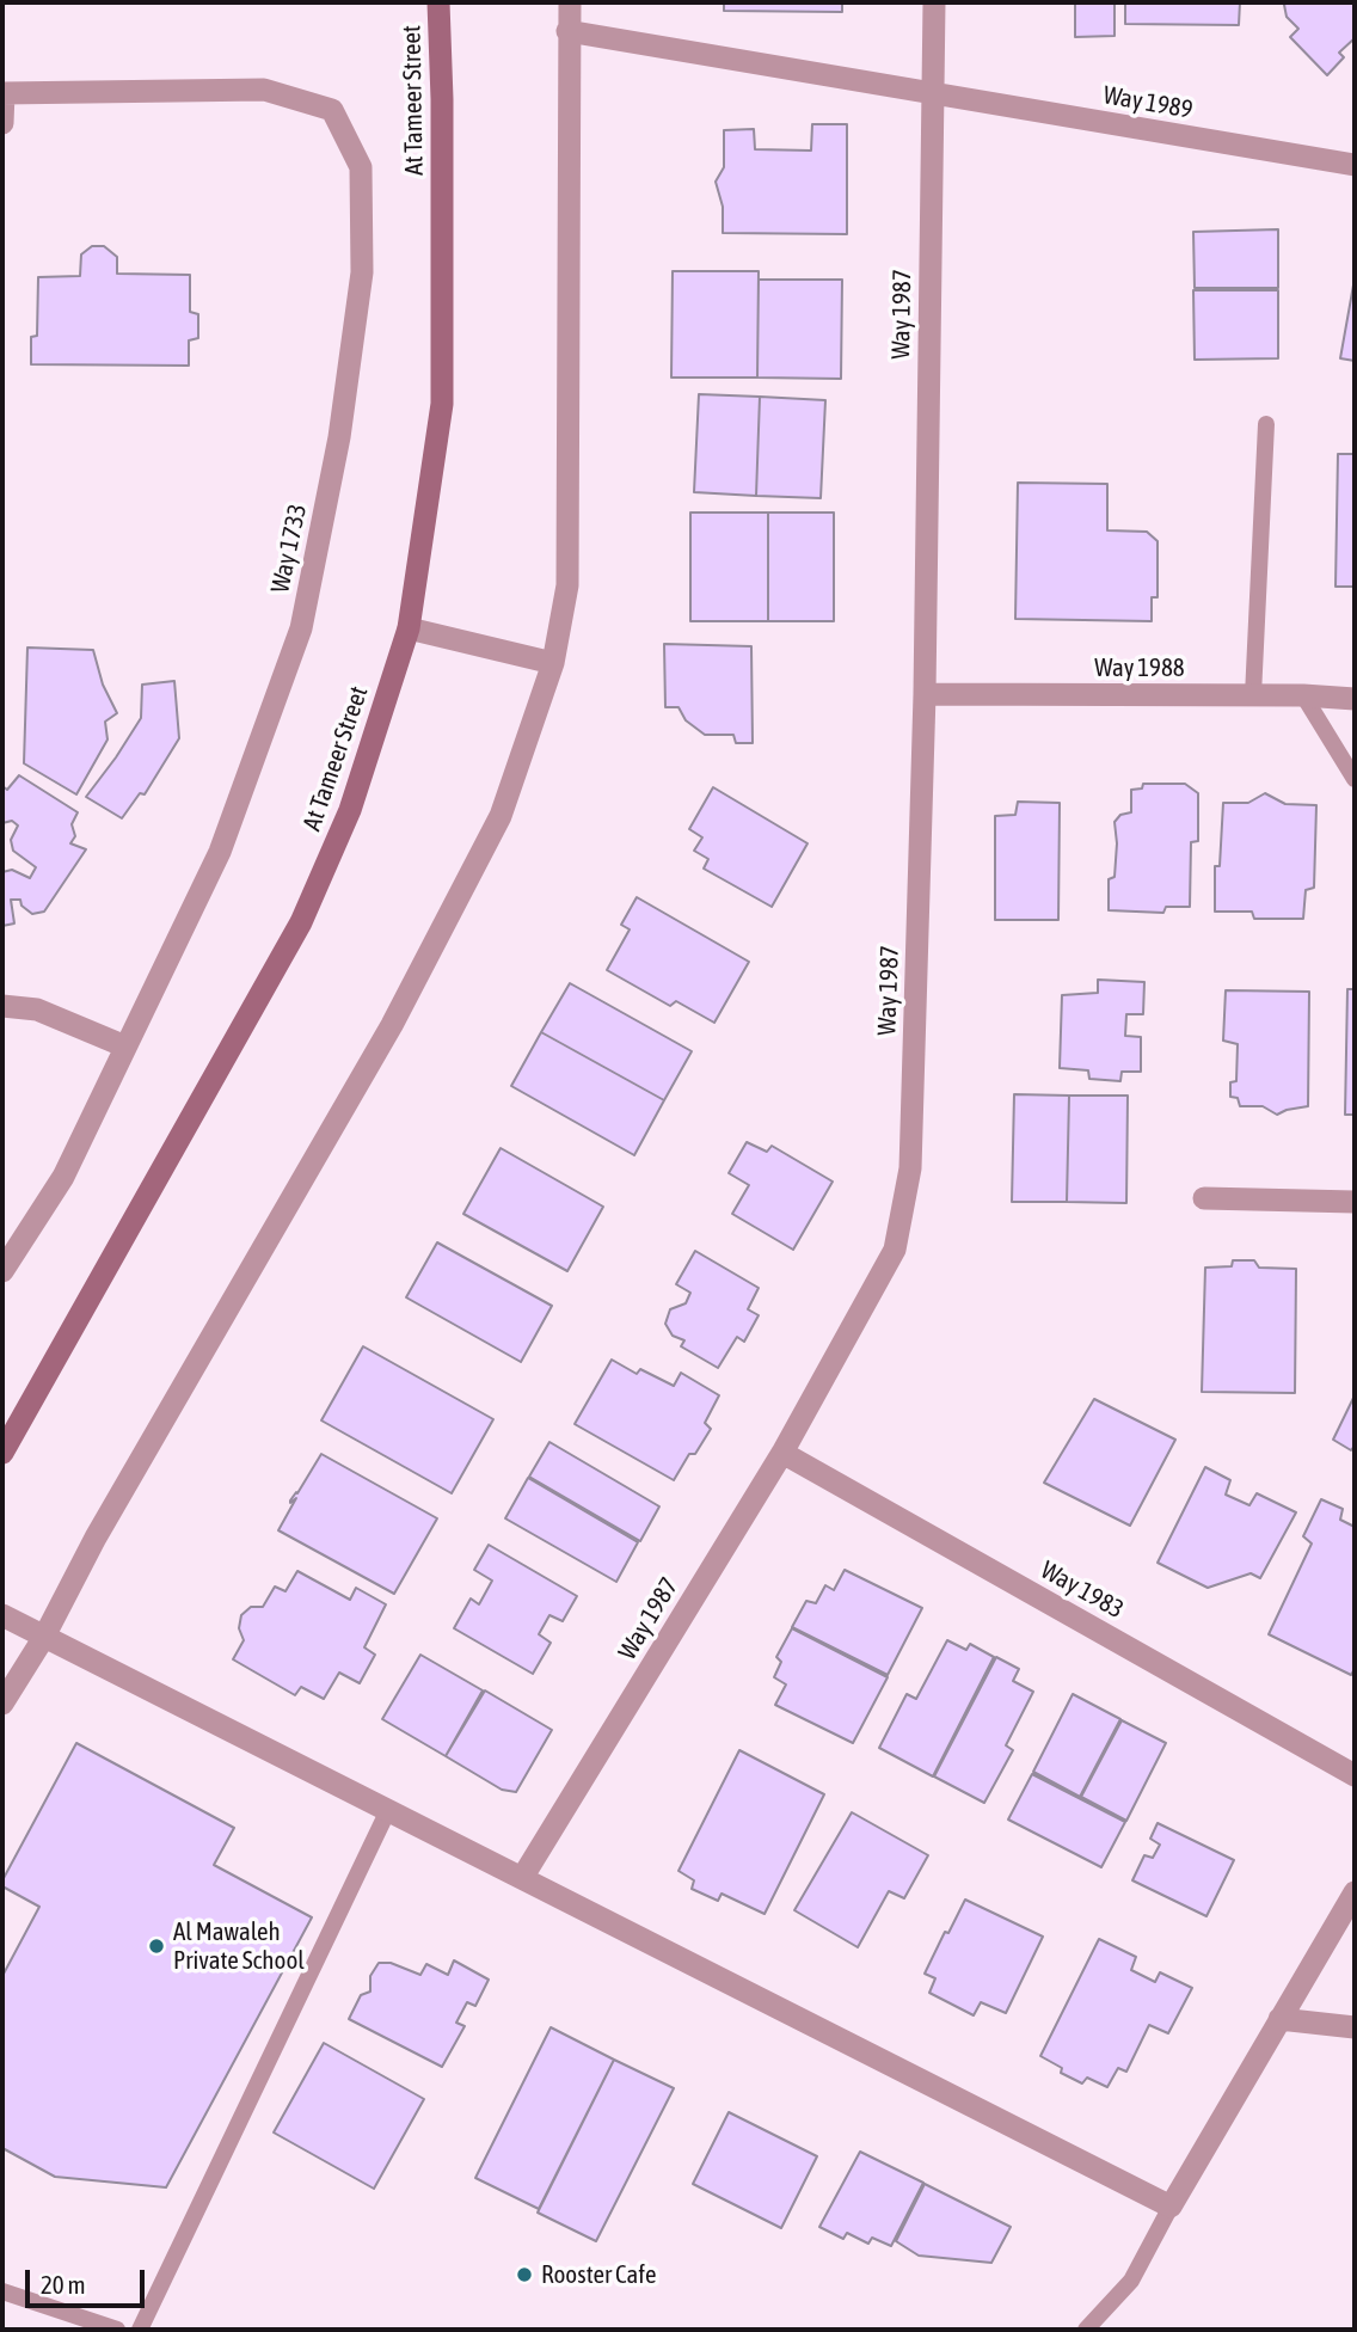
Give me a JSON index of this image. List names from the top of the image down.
{
  "streets": {
    "main road": ["At Tameer Street"],
    "street": [
      "Way 1989",
      "Way 1987",
      "Way 1733",
      "Way 1988",
      "Way 1983"
    ]
  },
  "crossings": [
    ["Way 1989", "Way 1987"],
    ["Way 1987", "Way 1988"],
    ["Way 1987", "Way 1983"]
  ],
  "places": ["Al Mawaleh Private School", "Rooster Cafe"],
  "scale_bar": "20 m"
}
